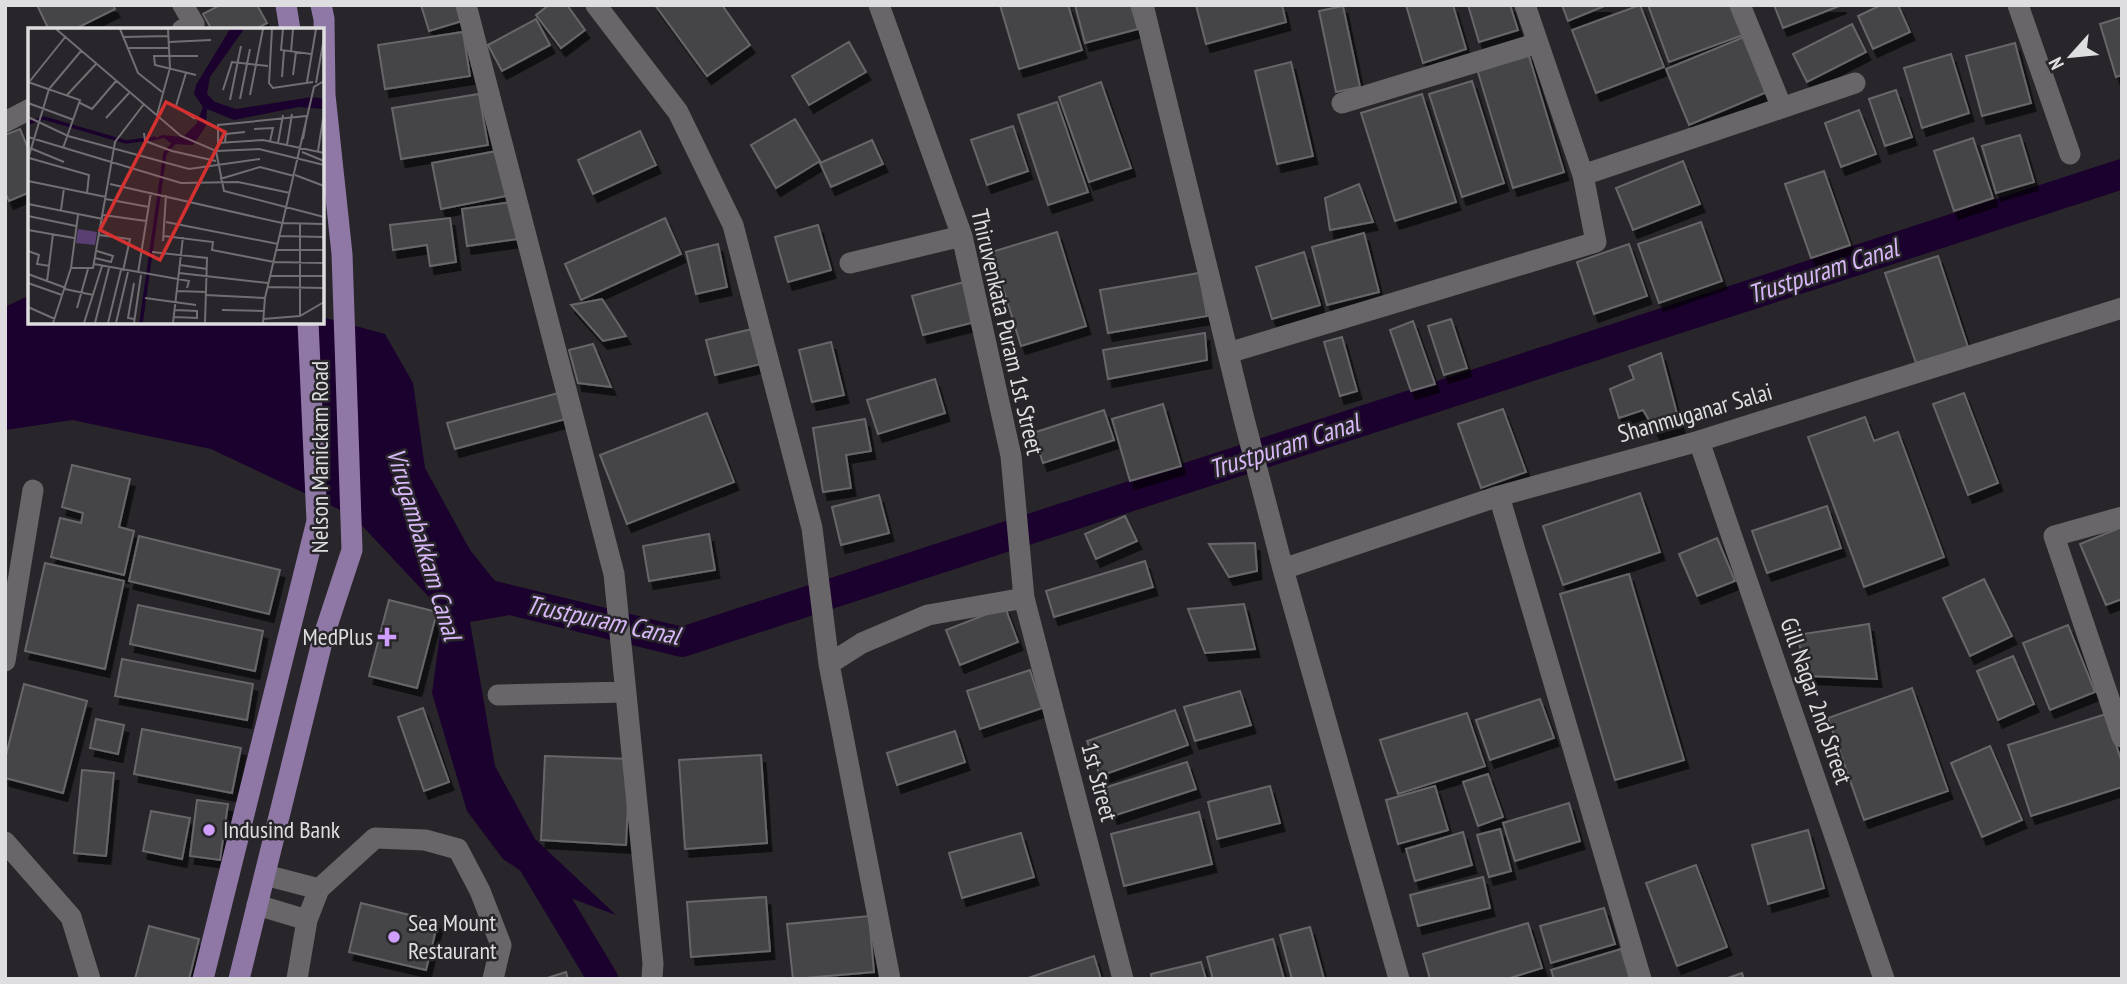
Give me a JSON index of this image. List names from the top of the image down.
{
  "streets": {
    "main road": ["Nelson Manickam Road"],
    "street": [
      "Thiruvenkata Puram 1st Street",
      "Shanmuganar Salai",
      "Gill Nagar 2nd Street",
      "1st Street"
    ]
  },
  "crossings": [
    ["Thiruvenkata Puram 1st Street", "1st Street"],
    ["Shanmuganar Salai", "Gill Nagar 2nd Street"]
  ],
  "water": ["Trustpuram Canal", "Virugambakkam Canal"],
  "places": {
    "health": ["MedPlus"],
    "other": ["Indusind Bank", "Sea Mount Restaurant"]
  },
  "north": "bottom left"
}
